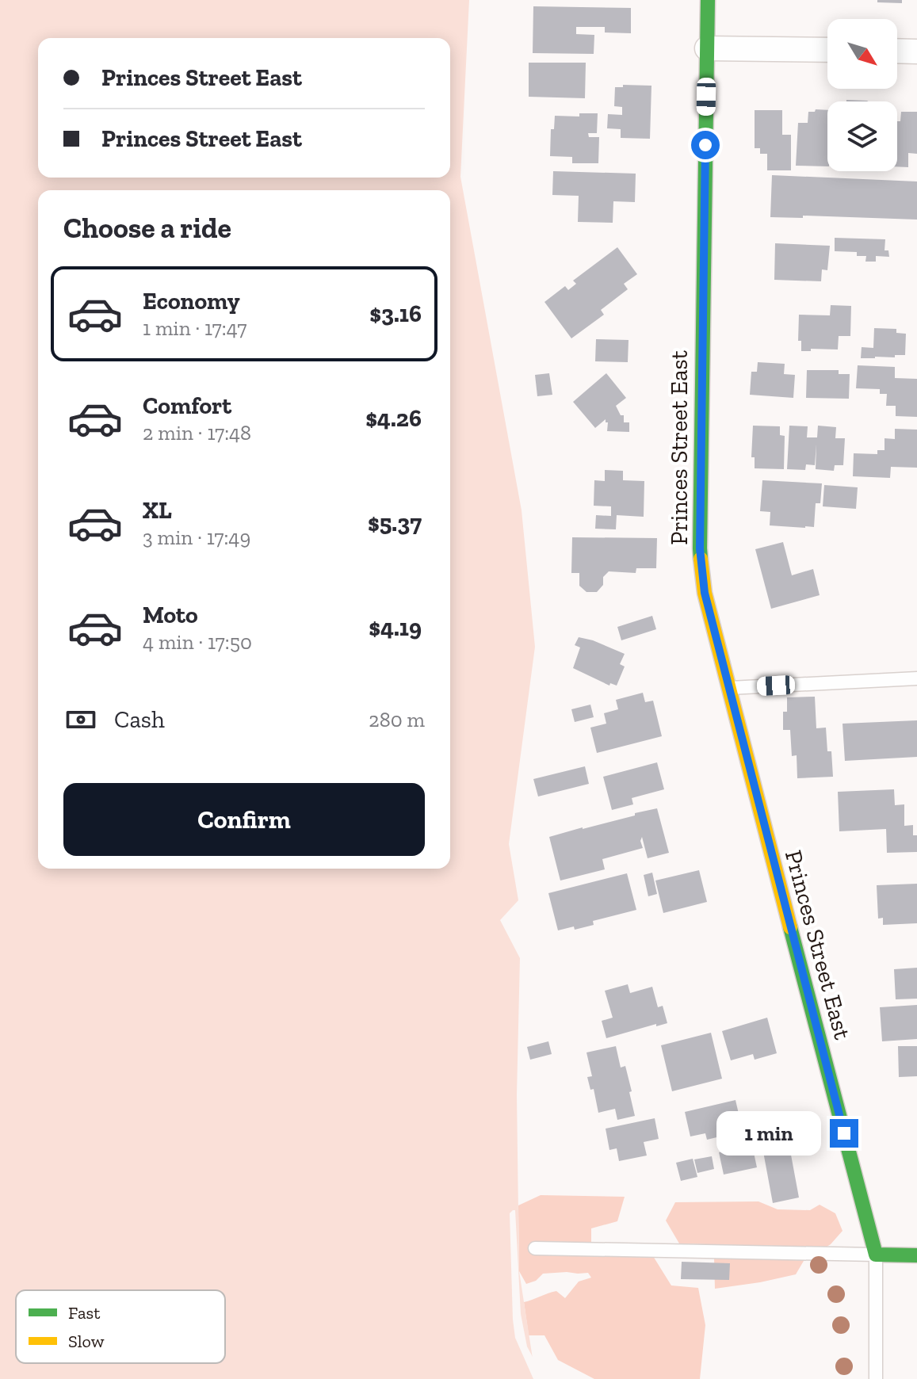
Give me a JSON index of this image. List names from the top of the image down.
{
  "streets": {
    "street": ["Princes Street East"]
  },
  "legend": ["Fast", "Slow"],
  "north": "bottom right",
  "page": {
    "banner": ["Princes Street East", "Princes Street East"],
    "heading": "Choose a ride",
    "list": [
      {
        "name": "Economy",
        "note": "1 min · 17:47",
        "value": "$3.16"
      },
      {
        "name": "Comfort",
        "note": "2 min · 17:48",
        "value": "$4.26"
      },
      {
        "name": "XL",
        "note": "3 min · 17:49",
        "value": "$5.37"
      },
      {
        "name": "Moto",
        "note": "4 min · 17:50",
        "value": "$4.19"
      }
    ],
    "pay": ["Cash", "280 m"],
    "buttons": "Confirm",
    "bubble": "1 min"
  }
}
